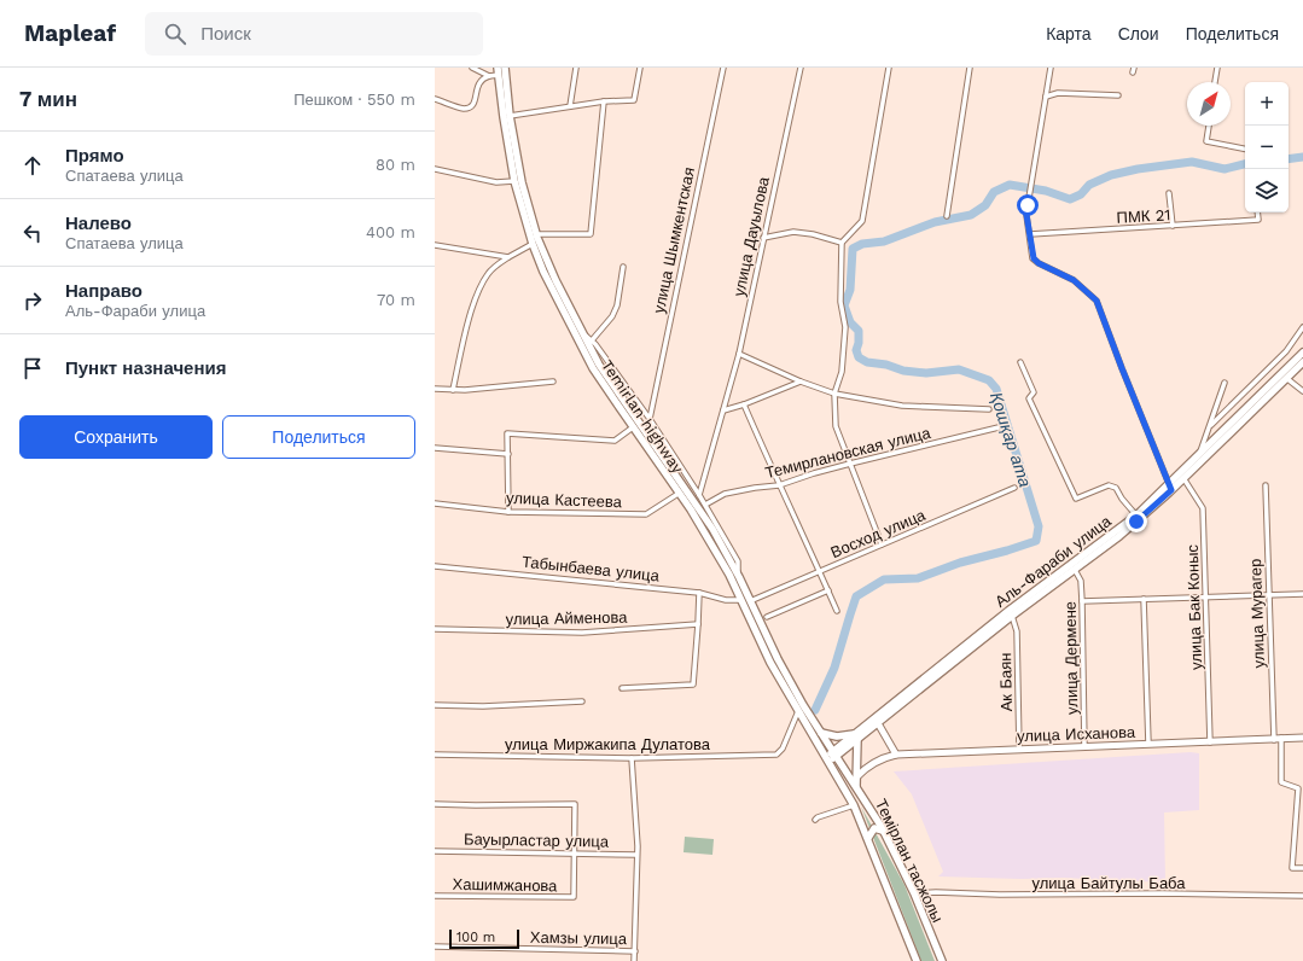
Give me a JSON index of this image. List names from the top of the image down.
{
  "streets": {
    "main road": [
      "Temirlan highway",
      "Аль-Фараби улица",
      "улица Исханова",
      "Темірлан тасжолы"
    ],
    "street": [
      "ПМК 21",
      "улица Дауылова",
      "улица Шымкентская",
      "Темирлановская улица",
      "улица Кастеева",
      "Восход улица",
      "Табынбаева улица",
      "улица Бак Коныс",
      "улица Мурагер",
      "улица Айменова",
      "улица Дермене",
      "Ак Баян",
      "улица Миржакипа Дулатова",
      "Бауырластар улица",
      "улица Байтулы Баба",
      "Хашимжанова",
      "Хамзы улица"
    ]
  },
  "crossings": [
    ["Temirlan highway", "улица Кастеева"],
    ["Temirlan highway", "Восход улица"],
    ["Temirlan highway", "Аль-Фараби улица"],
    ["Temirlan highway", "Табынбаева улица"],
    ["Temirlan highway", "улица Миржакипа Дулатова"],
    ["Temirlan highway", "Темірлан тасжолы"],
    ["Аль-Фараби улица", "улица Бак Коныс"],
    ["Аль-Фараби улица", "улица Дермене"],
    ["Аль-Фараби улица", "Ак Баян"],
    ["Аль-Фараби улица", "Темірлан тасжолы"],
    ["улица Бак Коныс", "улица Исханова"],
    ["улица Мурагер", "улица Исханова"],
    ["улица Дермене", "улица Исханова"],
    ["Ак Баян", "улица Исханова"],
    ["Бауырластар улица", "Хашимжанова"],
    ["Темірлан тасжолы", "улица Байтулы Баба"]
  ],
  "water": ["Қошқар ата"],
  "scale_bar": "100 m",
  "north": "top right",
  "page": {
    "header": "Mapleaf",
    "search": "Поиск",
    "nav": ["Карта", "Слои", "Поделиться"],
    "heading": ["7 мин", "Пешком · 550 m"],
    "map_buttons": ["+", "−"],
    "list": [
      ["Прямо", "Спатаева улица", "80 m"],
      ["Налево", "Спатаева улица", "400 m"],
      ["Направо", "Аль-Фараби улица", "70 m"],
      "Пункт назначения"
    ],
    "buttons": ["Сохранить", "Поделиться"],
    "scale": "100 m"
  }
}
